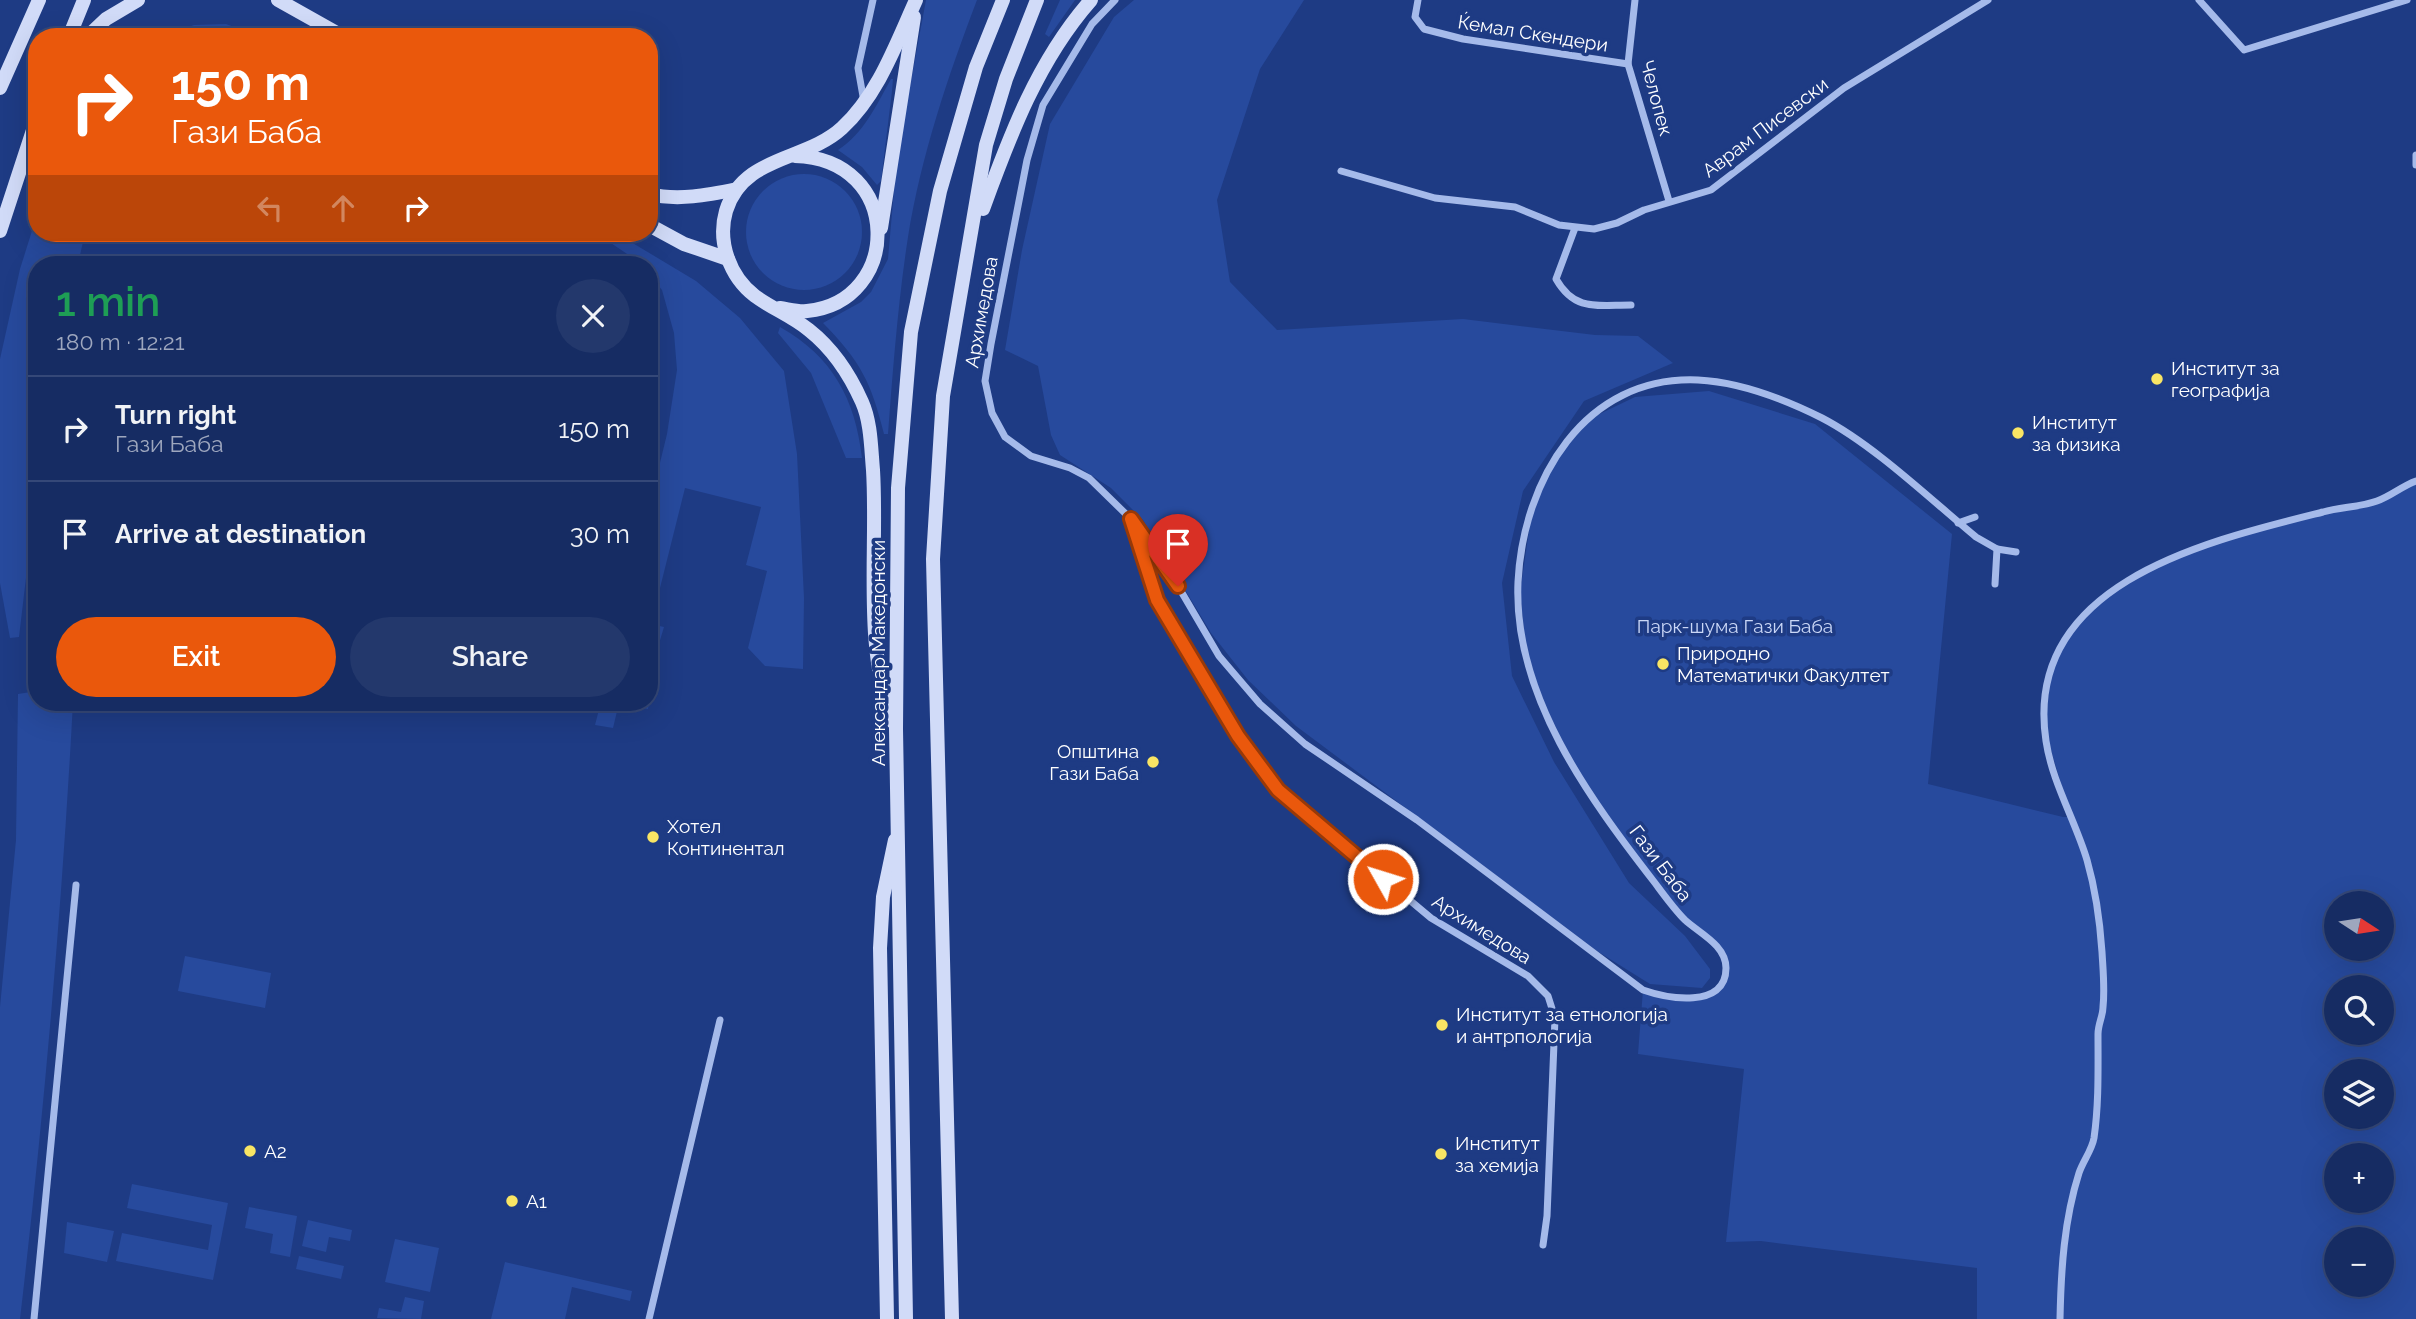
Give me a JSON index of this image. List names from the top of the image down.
{
  "streets": {
    "street": [
      "Ќемал Скендери",
      "Челопек",
      "Аврам Писевски",
      "Архимедова",
      "Александар Македонски",
      "Гази Баба"
    ]
  },
  "crossings": [
    ["Ќемал Скендери", "Челопек"],
    ["Челопек", "Аврам Писевски"],
    ["Архимедова", "Гази Баба"]
  ],
  "parks": ["Парк-шума Гази Баба"],
  "places": [
    "Институт за географија",
    "Институт за физика",
    "Природно Математички Факултет",
    "Општина Гази Баба",
    "Хотел Континентал",
    "Институт за етнологија и антрпологија",
    "А2",
    "Институт за хемија",
    "А1"
  ],
  "north": "right",
  "page": {
    "turn": ["150 m", "Гази Баба"],
    "heading": ["1 min", "180 m · 12:21"],
    "list": [
      {
        "name": "Turn right",
        "note": "Гази Баба",
        "value": "150 m"
      },
      {
        "name": "Arrive at destination",
        "value": "30 m"
      }
    ],
    "buttons": ["Exit", "Share"],
    "map_buttons": ["+", "−"]
  }
}
